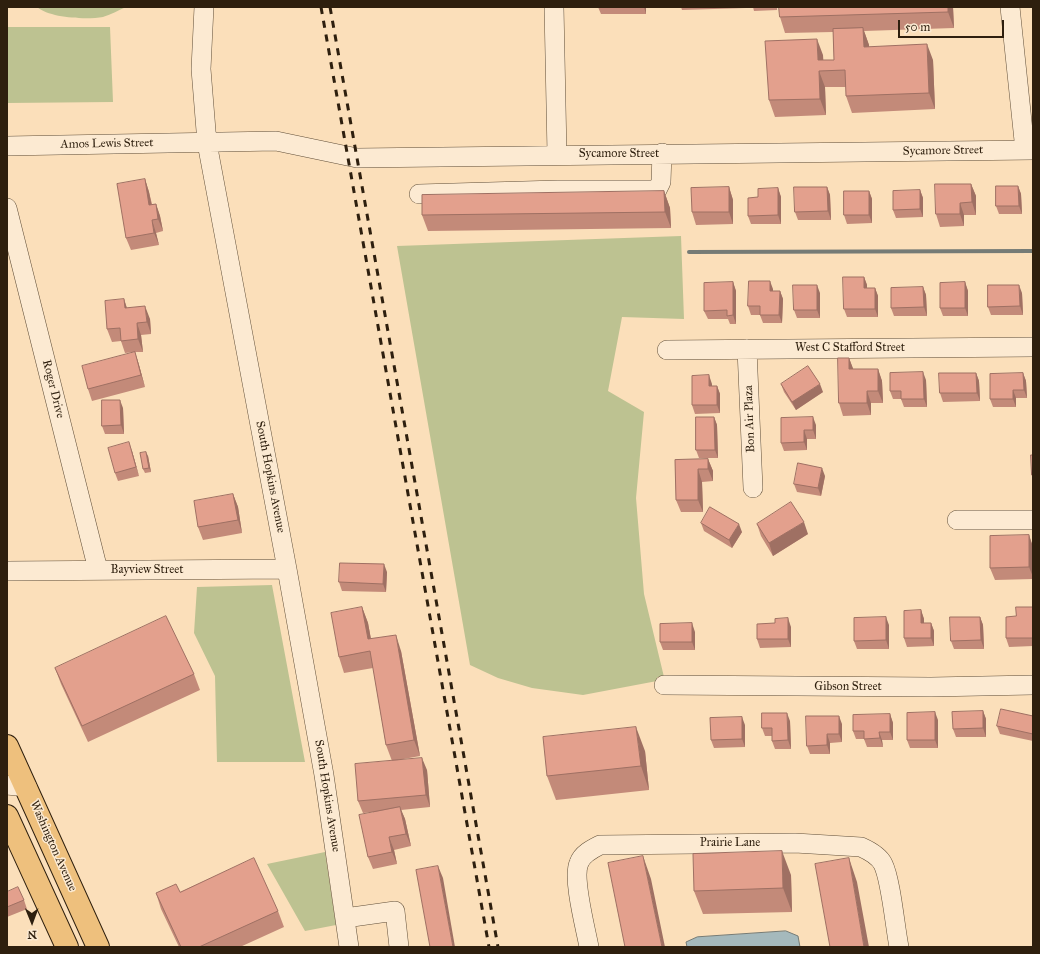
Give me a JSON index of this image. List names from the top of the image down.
{
  "streets": {
    "main road": ["Washington Avenue"],
    "street": [
      "Amos Lewis Street",
      "Sycamore Street",
      "West C Stafford Street",
      "Roger Drive",
      "Bon Air Plaza",
      "South Hopkins Avenue",
      "Bayview Street",
      "Gibson Street",
      "Prairie Lane"
    ]
  },
  "crossings": [
    ["Amos Lewis Street", "Sycamore Street"],
    ["Amos Lewis Street", "South Hopkins Avenue"],
    ["Sycamore Street", "South Hopkins Avenue"],
    ["West C Stafford Street", "Bon Air Plaza"],
    ["Roger Drive", "Bayview Street"],
    ["South Hopkins Avenue", "Bayview Street"]
  ],
  "scale_bar": "50 m",
  "north": "bottom"
}
